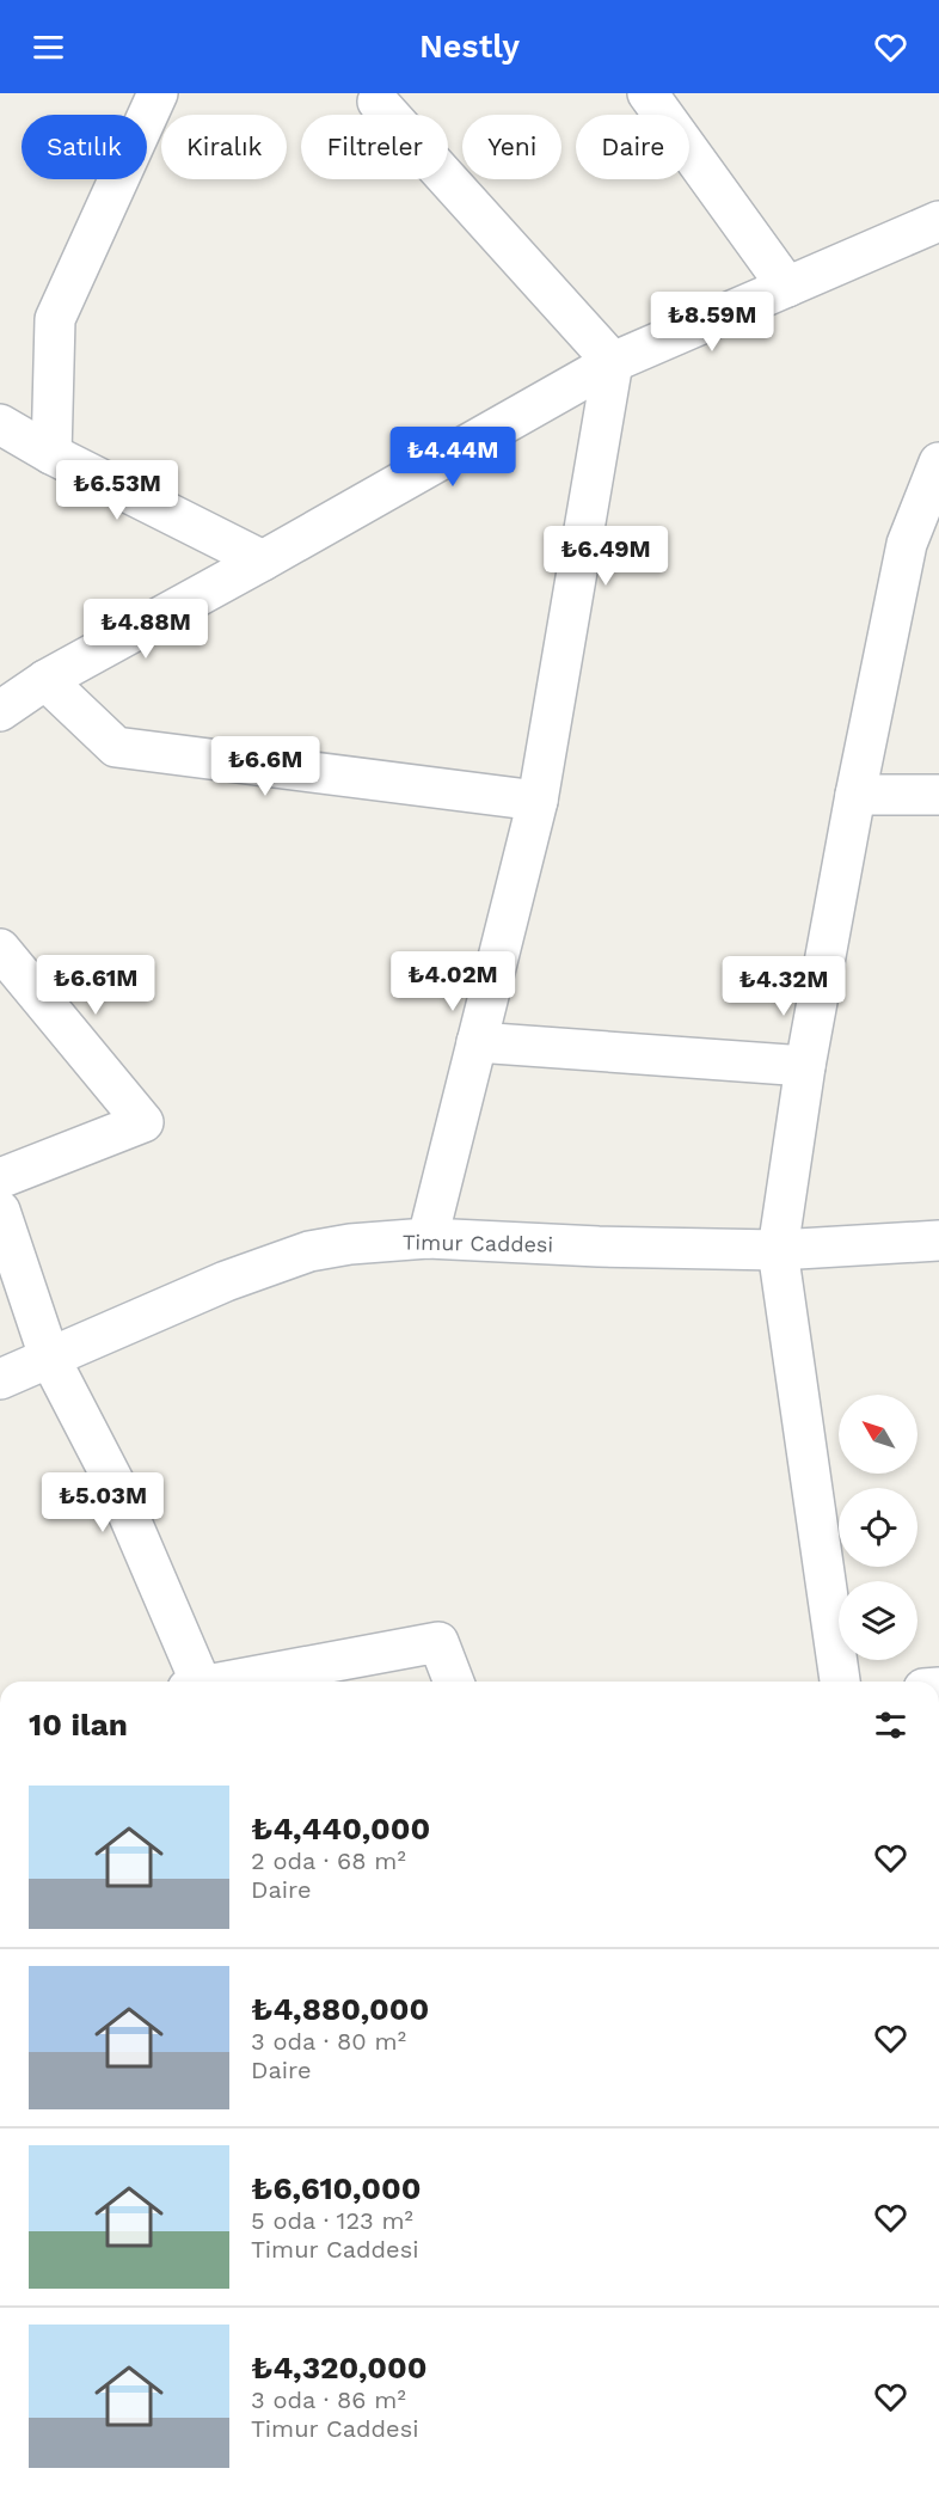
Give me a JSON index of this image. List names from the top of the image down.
{
  "streets": {
    "street": ["Timur Caddesi"]
  },
  "north": "top left",
  "page": {
    "header": "Nestly",
    "chip": [
      "Satılık",
      "Kiralık",
      "Filtreler",
      "Yeni",
      "Daire"
    ],
    "price": [
      "₺8.59M",
      "₺4.44M",
      "₺6.53M",
      "₺6.49M",
      "₺4.88M",
      "₺6.6M",
      "₺4.02M",
      "₺6.61M",
      "₺4.32M",
      "₺5.03M"
    ],
    "heading": "10 ilan",
    "list": [
      {
        "name": "₺4,440,000",
        "note": "2 oda · 68 m² · Daire"
      },
      {
        "name": "₺4,880,000",
        "note": "3 oda · 80 m² · Daire"
      },
      {
        "name": "₺6,610,000",
        "note": "5 oda · 123 m² · Timur Caddesi"
      },
      {
        "name": "₺4,320,000",
        "note": "3 oda · 86 m² · Timur Caddesi"
      }
    ]
  }
}
